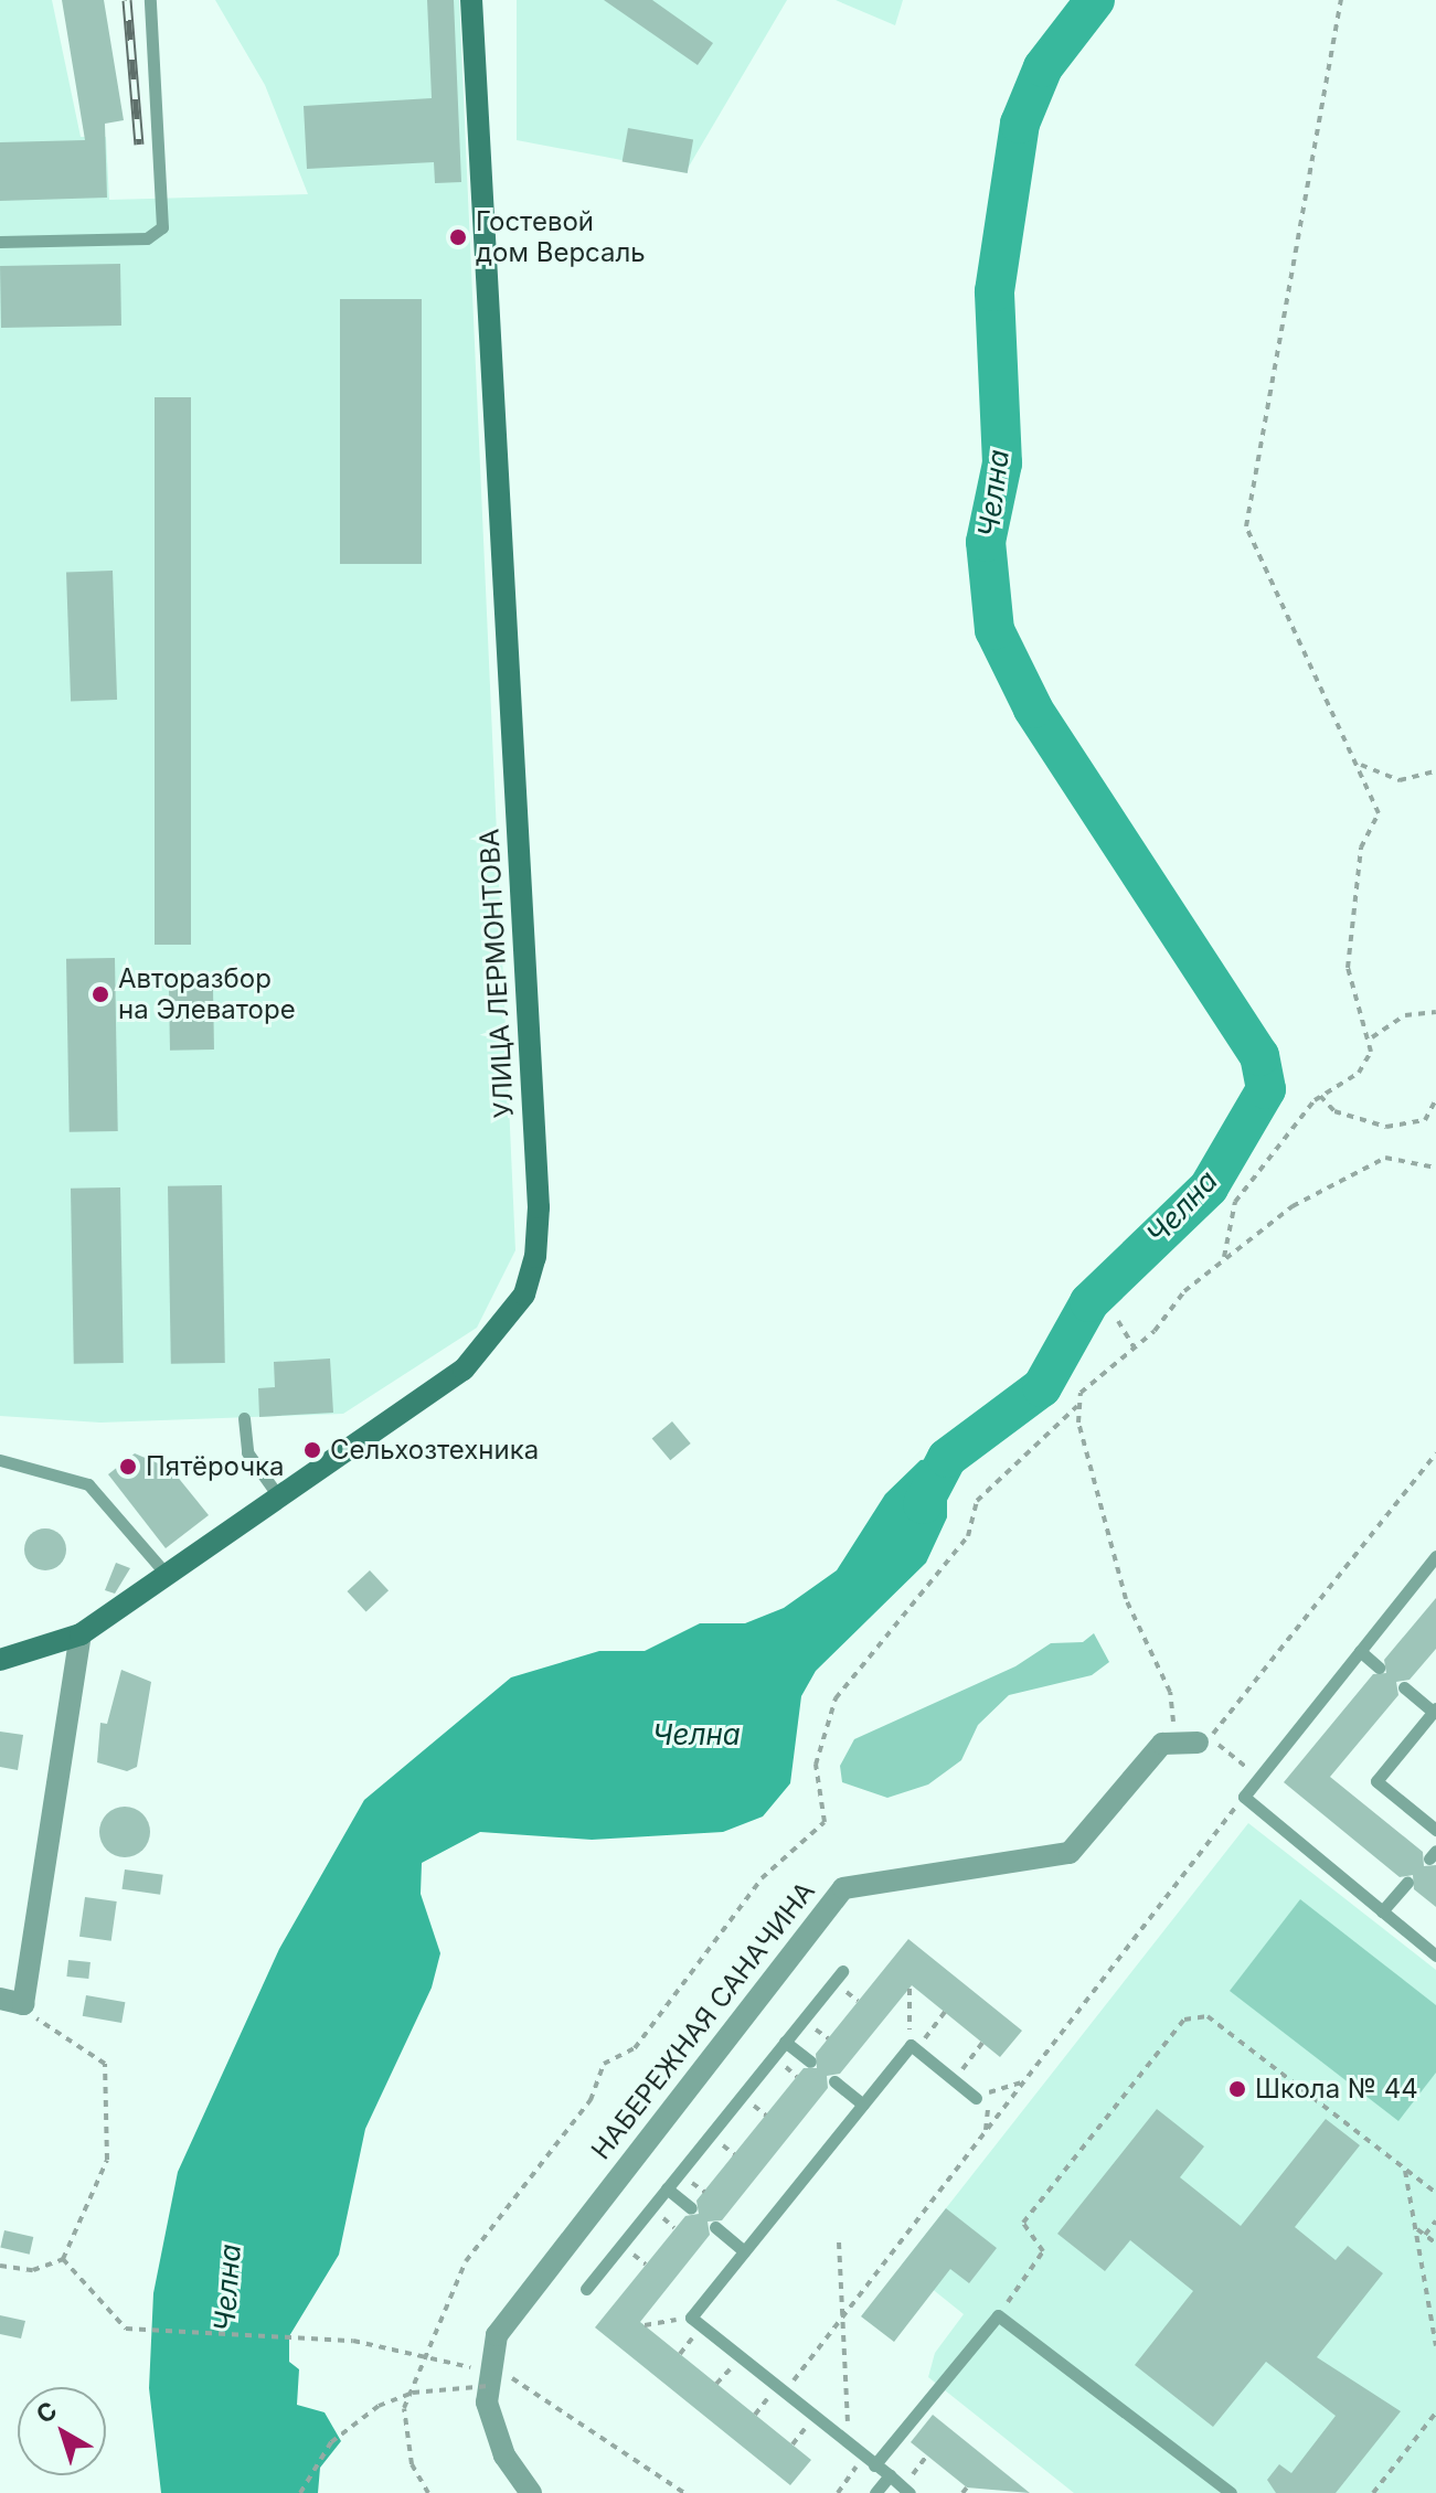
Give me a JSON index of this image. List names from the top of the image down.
{
  "streets": {
    "street": ["УЛИЦА ЛЕРМОНТОВА", "НАБЕРЕЖНАЯ САНАЧИНА"]
  },
  "water": ["Челна"],
  "places": [
    "Гостевой дом Версаль",
    "Авторазбор на Элеваторе",
    "Сельхозтехника",
    "Пятёрочка",
    "Школа № 44"
  ],
  "north": "top left"
}
